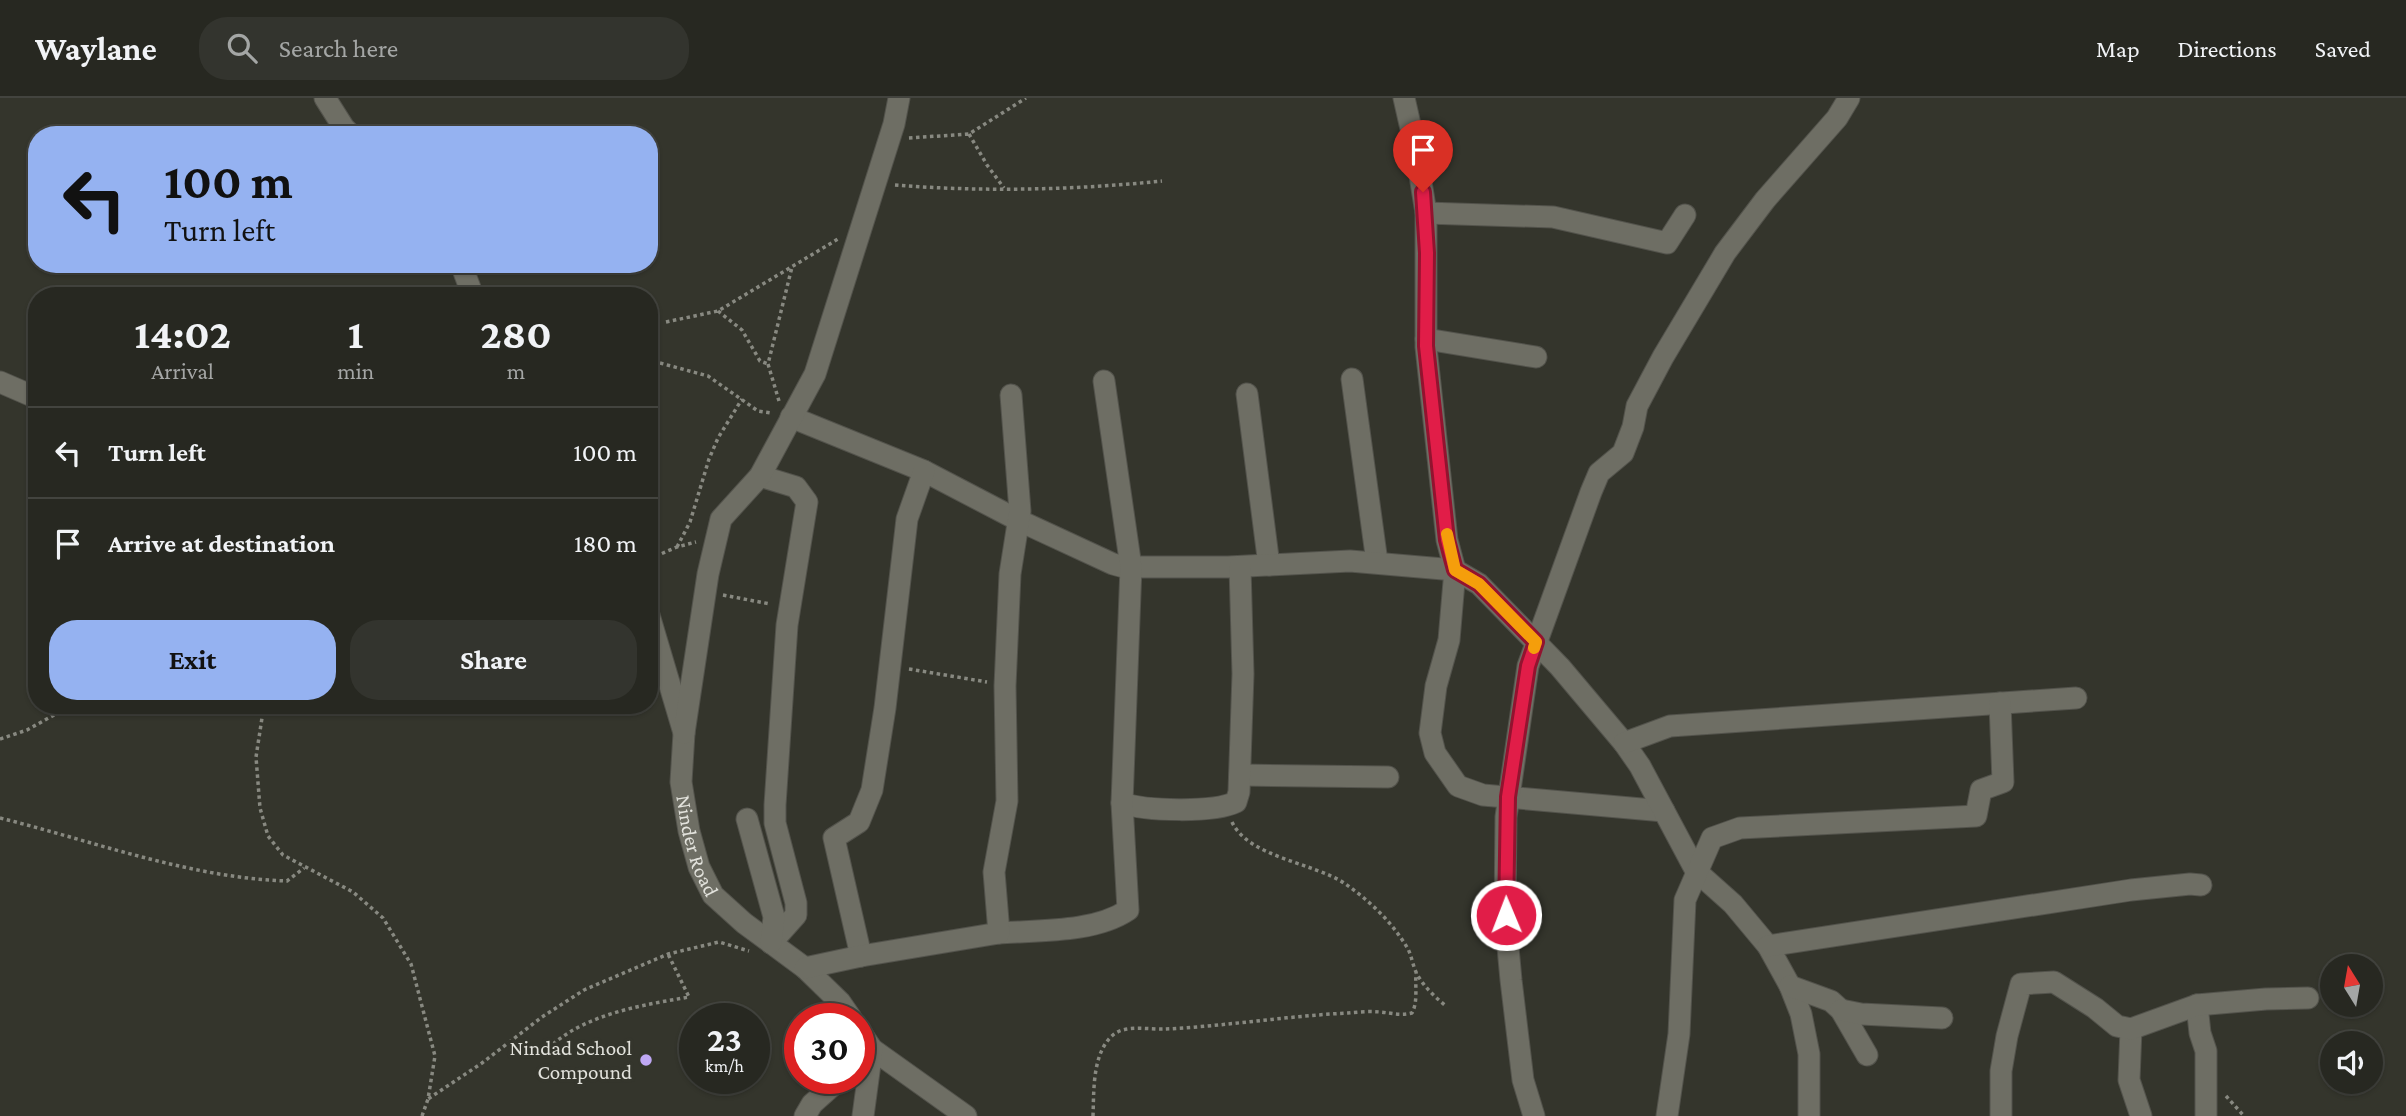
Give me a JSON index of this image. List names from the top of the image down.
{
  "streets": {
    "street": ["Ninder Road"]
  },
  "places": ["Nindad School Compound"],
  "north": "top",
  "page": {
    "header": "Waylane",
    "search": "Search here",
    "nav": ["Map", "Directions", "Saved"],
    "turn": ["100 m", "Turn left"],
    "eta": [
      "14:02",
      "Arrival",
      "1",
      "min",
      "280",
      "m"
    ],
    "list": [
      {
        "name": "Turn left",
        "value": "100 m"
      },
      {
        "name": "Arrive at destination",
        "value": "180 m"
      }
    ],
    "buttons": ["Exit", "Share"],
    "speed": "23 km/h",
    "limit": "30"
  }
}
